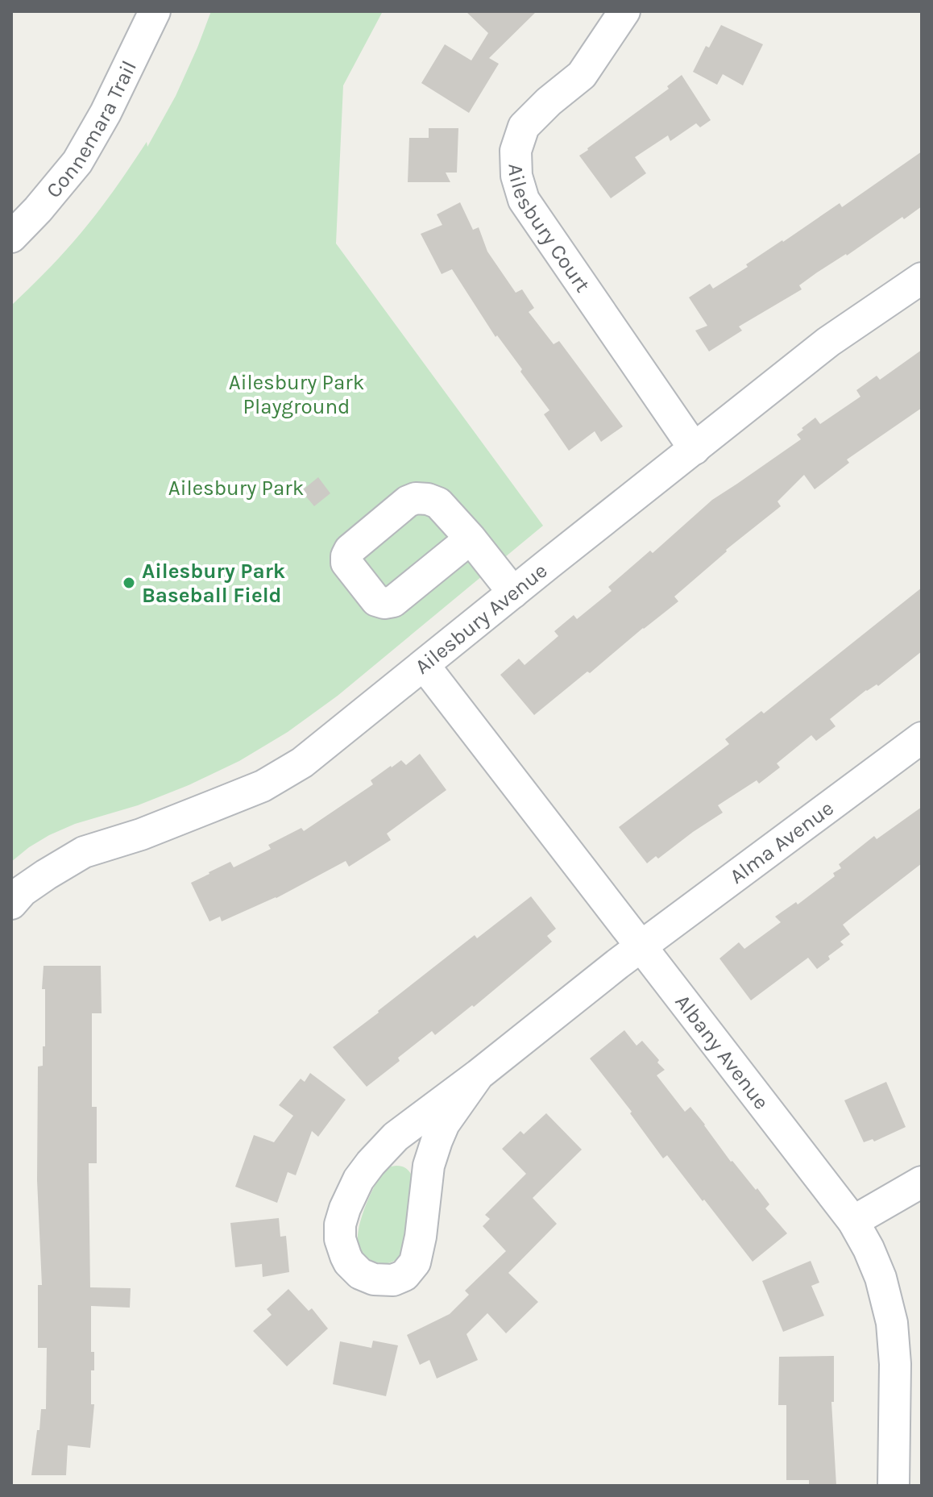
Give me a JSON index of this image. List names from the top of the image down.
{
  "streets": {
    "street": [
      "Connemara Trail",
      "Ailesbury Court",
      "Ailesbury Avenue",
      "Alma Avenue",
      "Albany Avenue"
    ]
  },
  "crossings": [
    ["Ailesbury Court", "Ailesbury Avenue"],
    ["Ailesbury Avenue", "Albany Avenue"],
    ["Alma Avenue", "Albany Avenue"]
  ],
  "parks": ["Ailesbury Park Playground", "Ailesbury Park"],
  "places": ["Ailesbury Park Baseball Field"]
}
